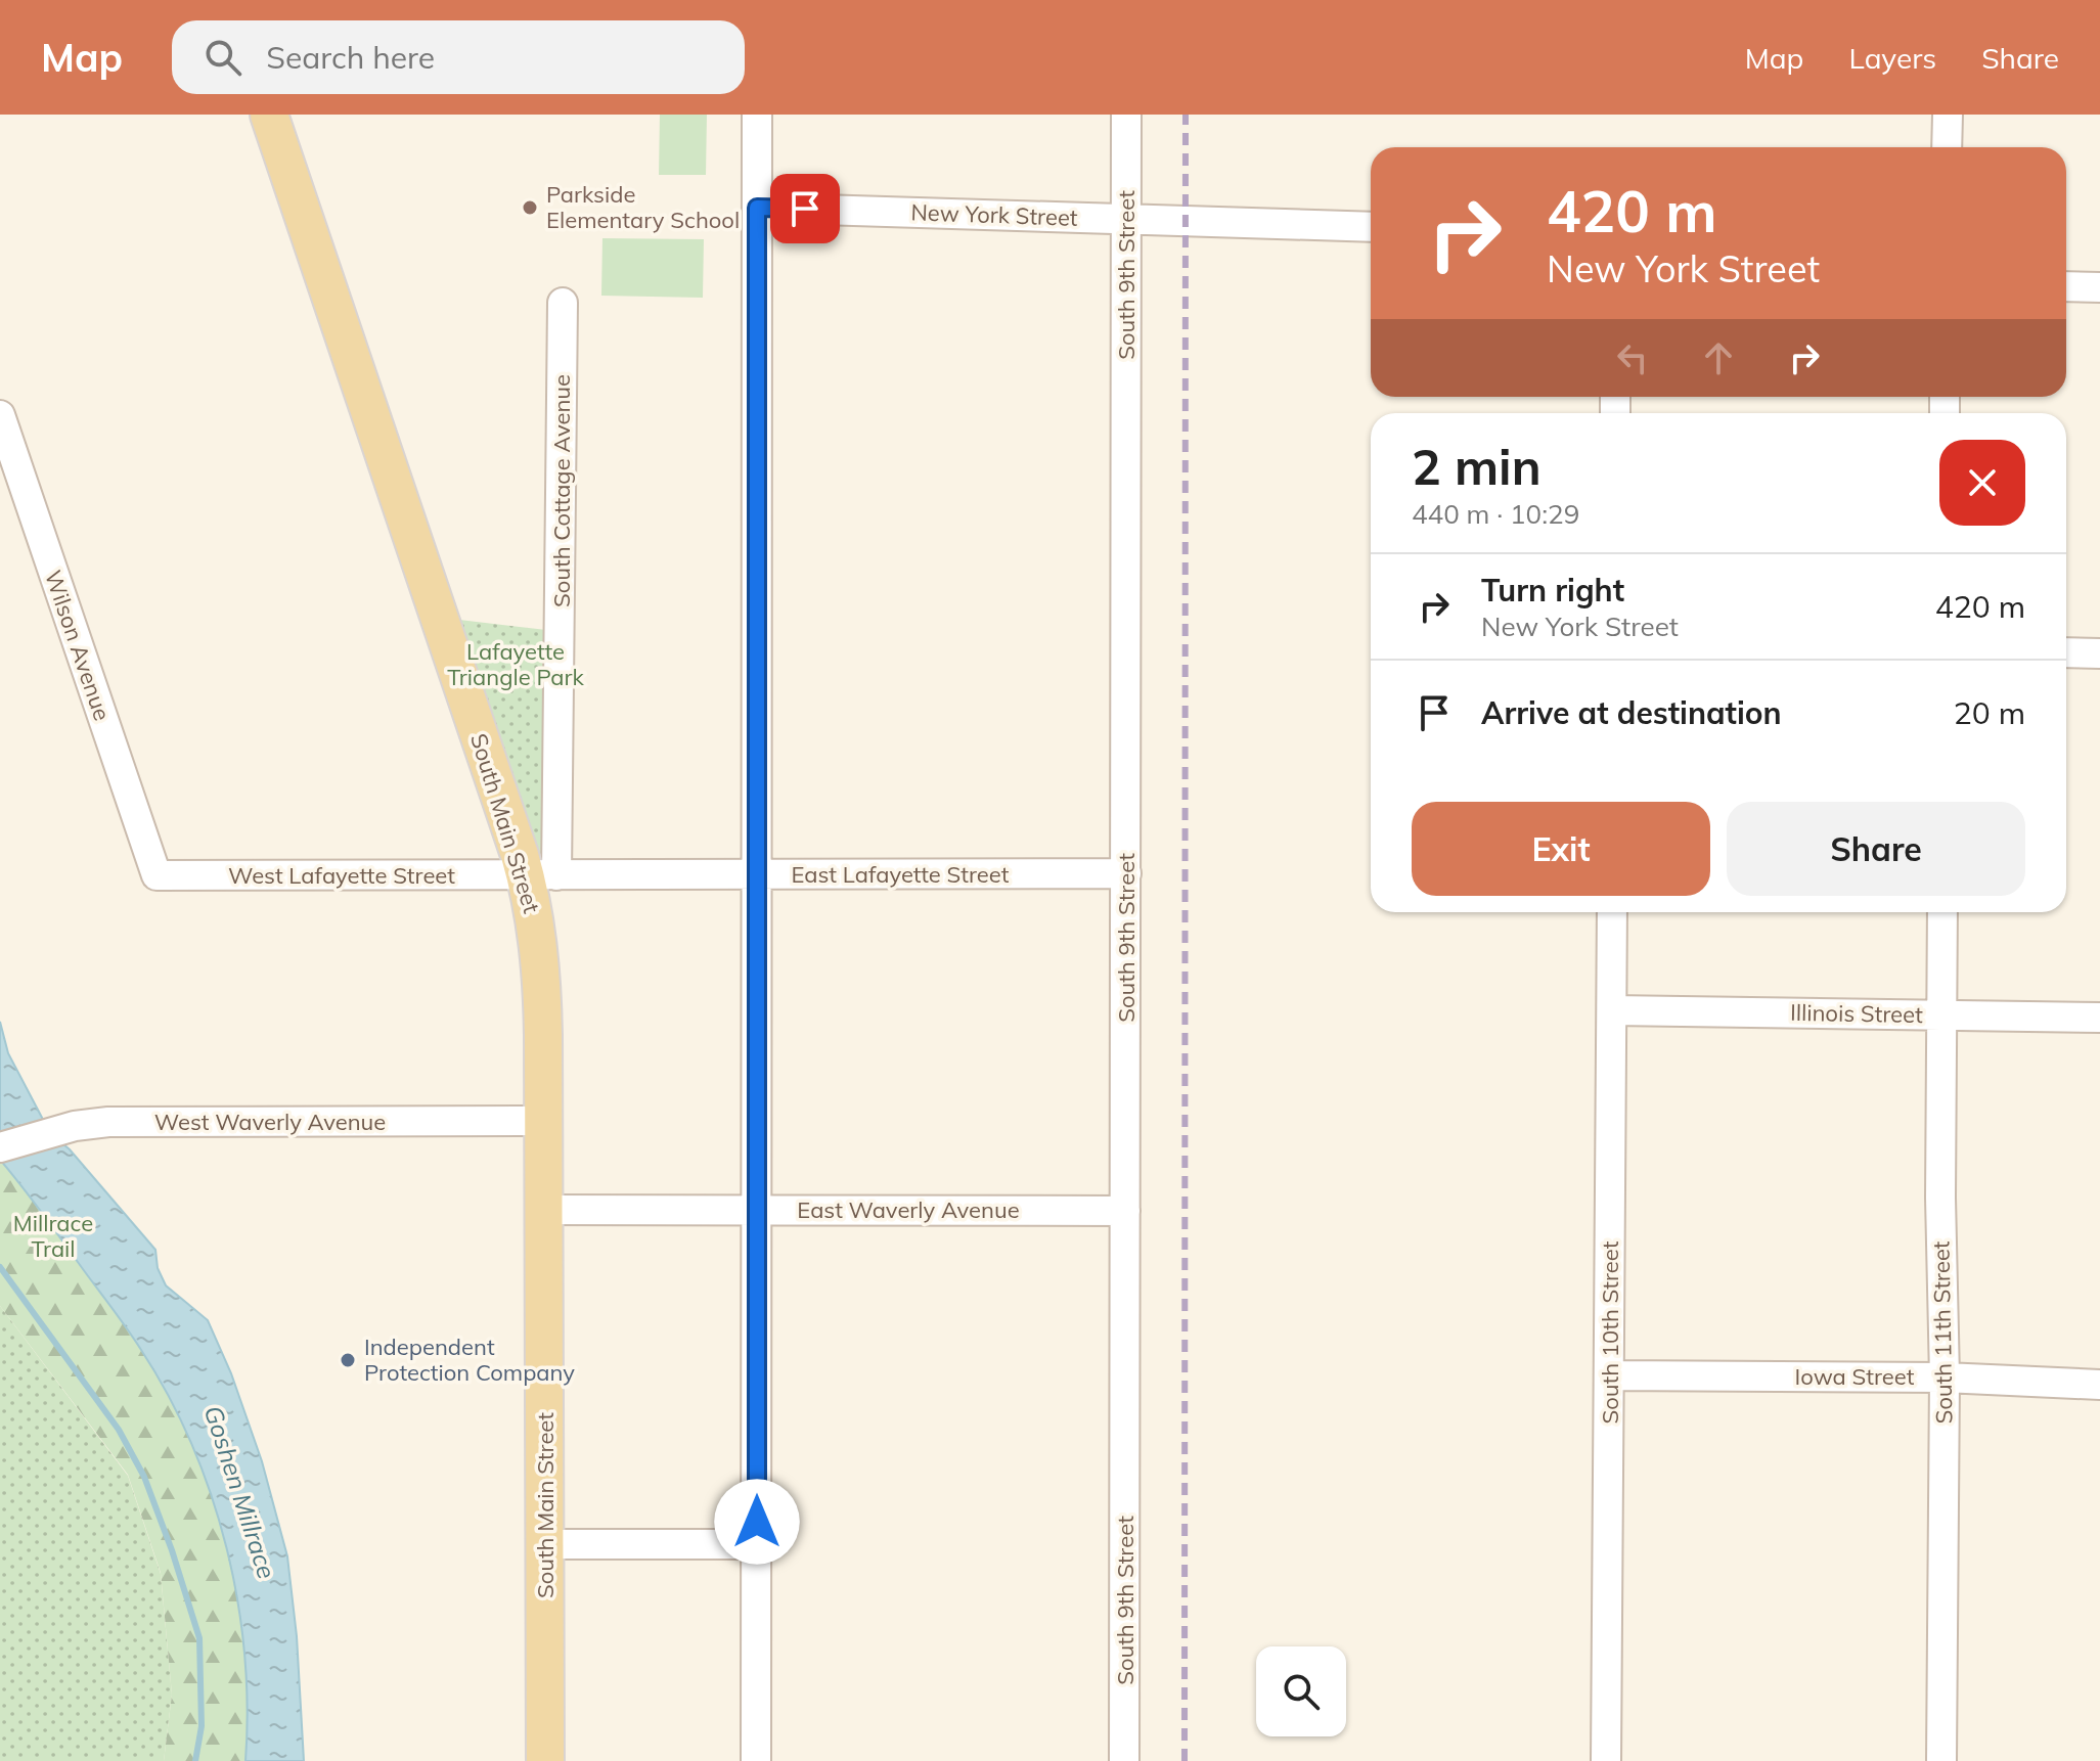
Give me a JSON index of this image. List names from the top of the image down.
{
  "streets": {
    "main road": ["South Main Street"],
    "street": [
      "New York Street",
      "South 9th Street",
      "South Cottage Avenue",
      "Wilson Avenue",
      "East Lafayette Street",
      "West Lafayette Street",
      "Illinois Street",
      "West Waverly Avenue",
      "East Waverly Avenue",
      "South 10th Street",
      "South 11th Street",
      "Iowa Street"
    ]
  },
  "crossings": [
    ["New York Street", "South 9th Street"],
    ["South 9th Street", "East Lafayette Street"],
    ["South 9th Street", "East Waverly Avenue"],
    ["South Cottage Avenue", "South Main Street"],
    ["South Cottage Avenue", "East Lafayette Street"],
    ["South Cottage Avenue", "West Lafayette Street"],
    ["Wilson Avenue", "West Lafayette Street"],
    ["South Main Street", "East Lafayette Street"],
    ["South Main Street", "West Lafayette Street"],
    ["South Main Street", "West Waverly Avenue"],
    ["South Main Street", "East Waverly Avenue"],
    ["East Lafayette Street", "West Lafayette Street"],
    ["Illinois Street", "South 10th Street"],
    ["Illinois Street", "South 11th Street"],
    ["South 10th Street", "Iowa Street"],
    ["South 11th Street", "Iowa Street"]
  ],
  "water": ["Goshen Millrace"],
  "parks": ["Lafayette Triangle Park", "Millrace Trail"],
  "places": ["Parkside Elementary School", "Independent Protection Company"],
  "page": {
    "header": "Map",
    "search": "Search here",
    "nav": ["Map", "Layers", "Share"],
    "turn": ["420 m", "New York Street"],
    "heading": ["2 min", "440 m · 10:29"],
    "list": [
      {
        "name": "Turn right",
        "note": "New York Street",
        "value": "420 m"
      },
      {
        "name": "Arrive at destination",
        "value": "20 m"
      }
    ],
    "buttons": ["Exit", "Share"]
  }
}
